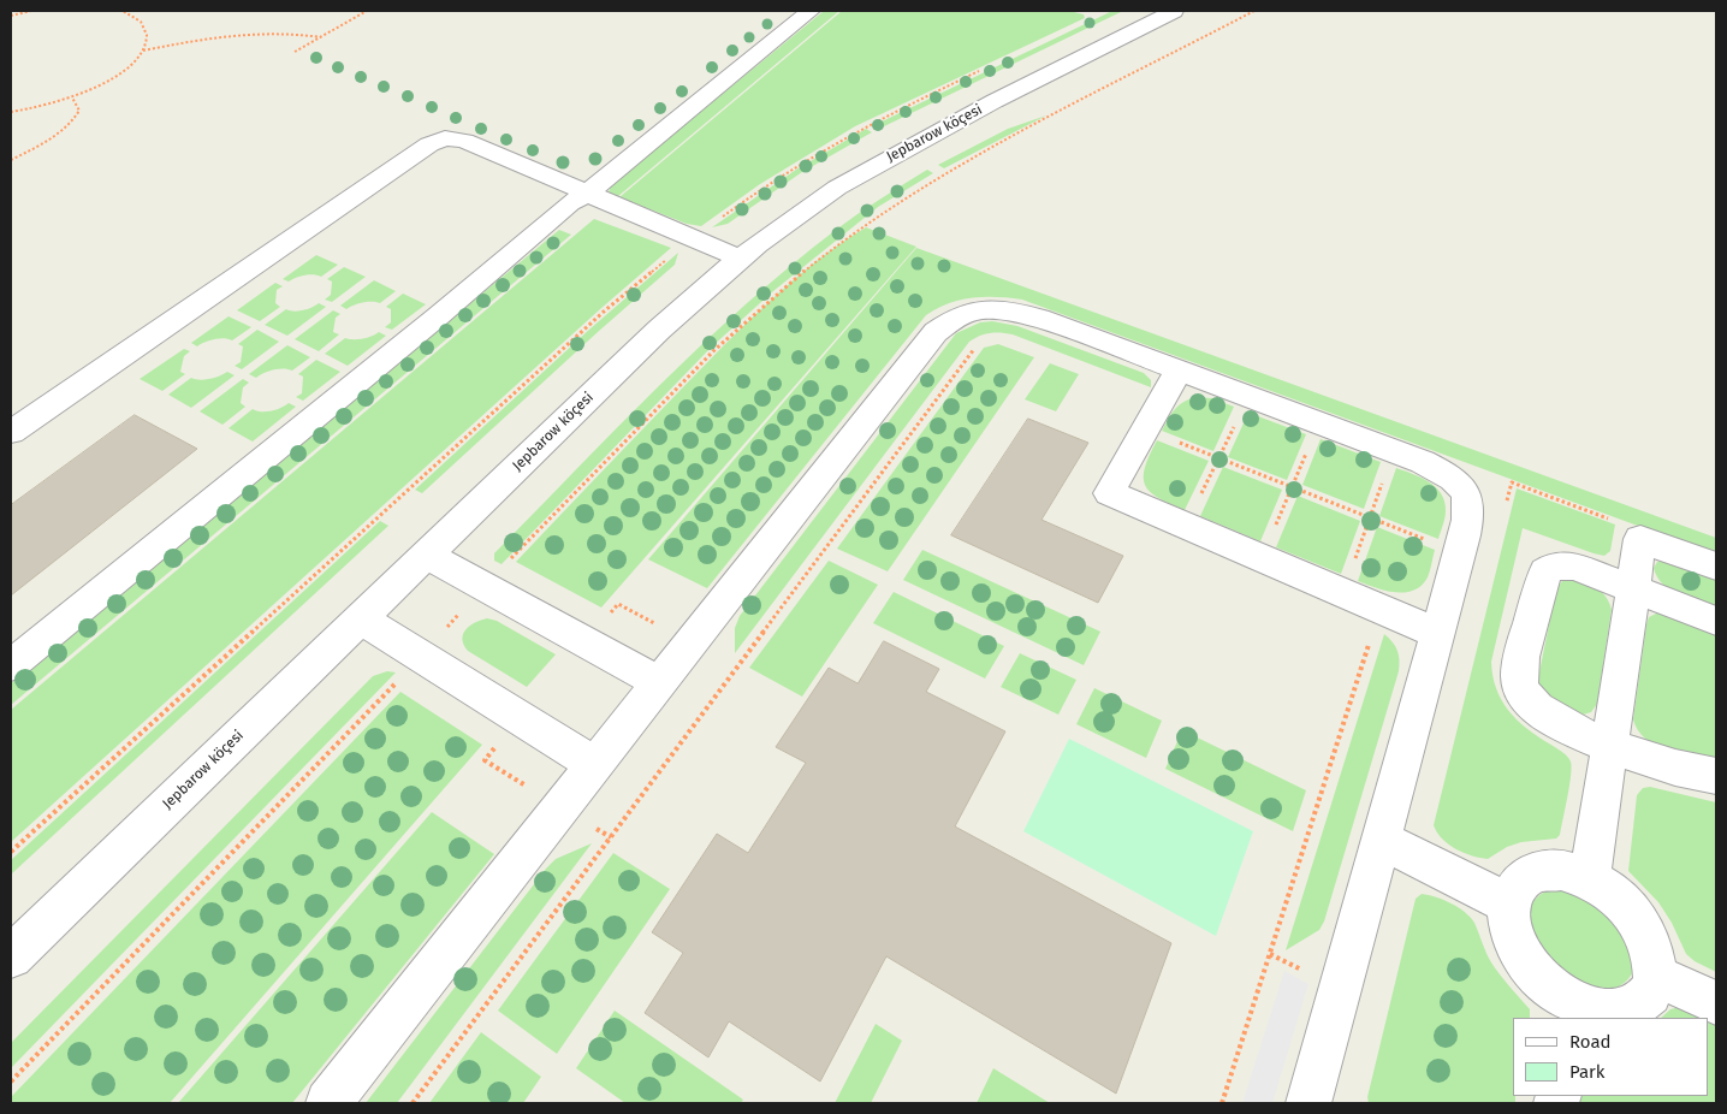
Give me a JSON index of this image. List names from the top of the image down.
{
  "streets": {
    "street": ["Jepbarow köçesi"]
  },
  "legend": ["Road", "Park"]
}
